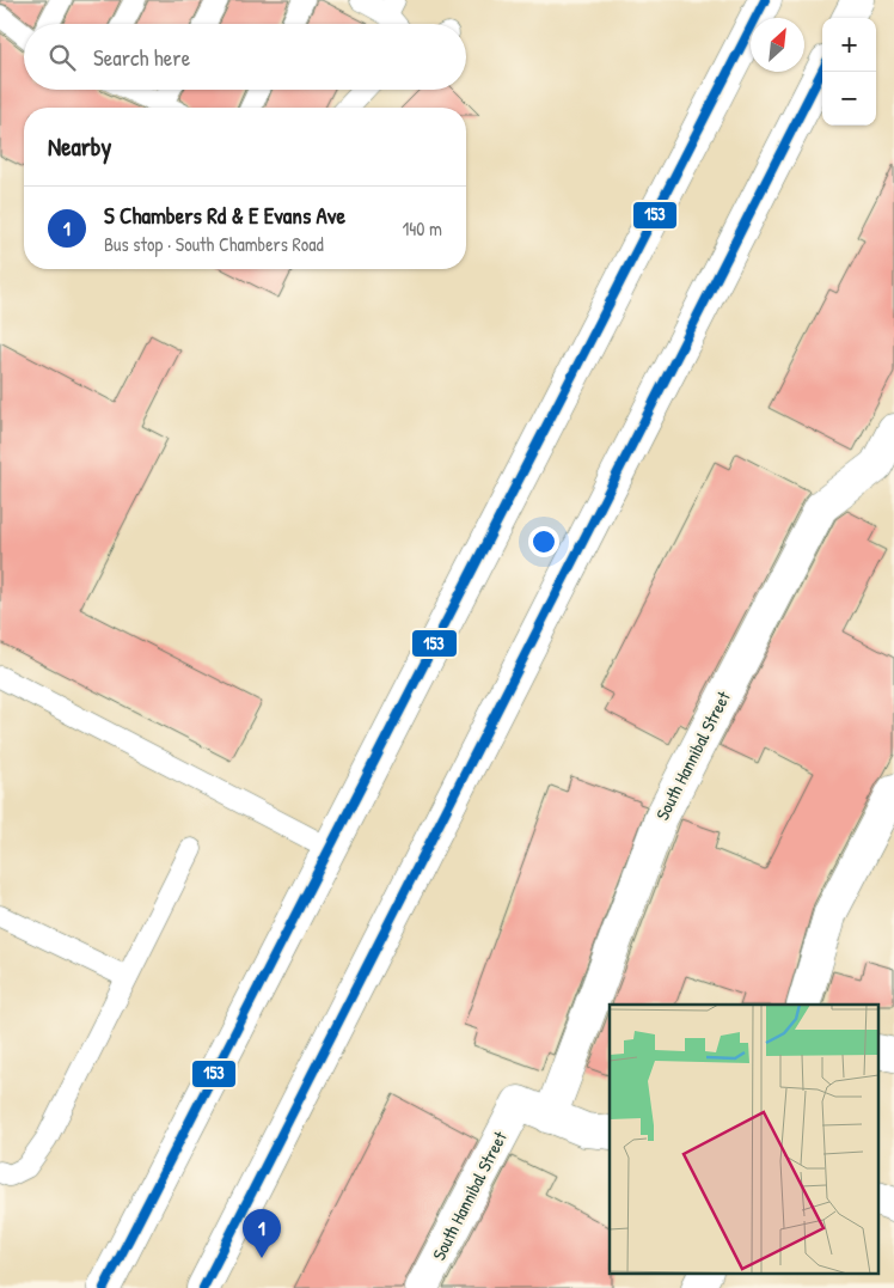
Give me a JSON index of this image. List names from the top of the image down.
{
  "streets": {
    "main road": ["South Hannibal Street"]
  },
  "lines": ["transit line 153"],
  "north": "top right",
  "page": {
    "map_buttons": ["+", "−"],
    "search": "Search here",
    "heading": "Nearby",
    "list": [
      {
        "mark": "1",
        "name": "S Chambers Rd & E Evans Ave",
        "note": "Bus stop · South Chambers Road",
        "value": "140 m"
      }
    ],
    "pins": "1"
  }
}
